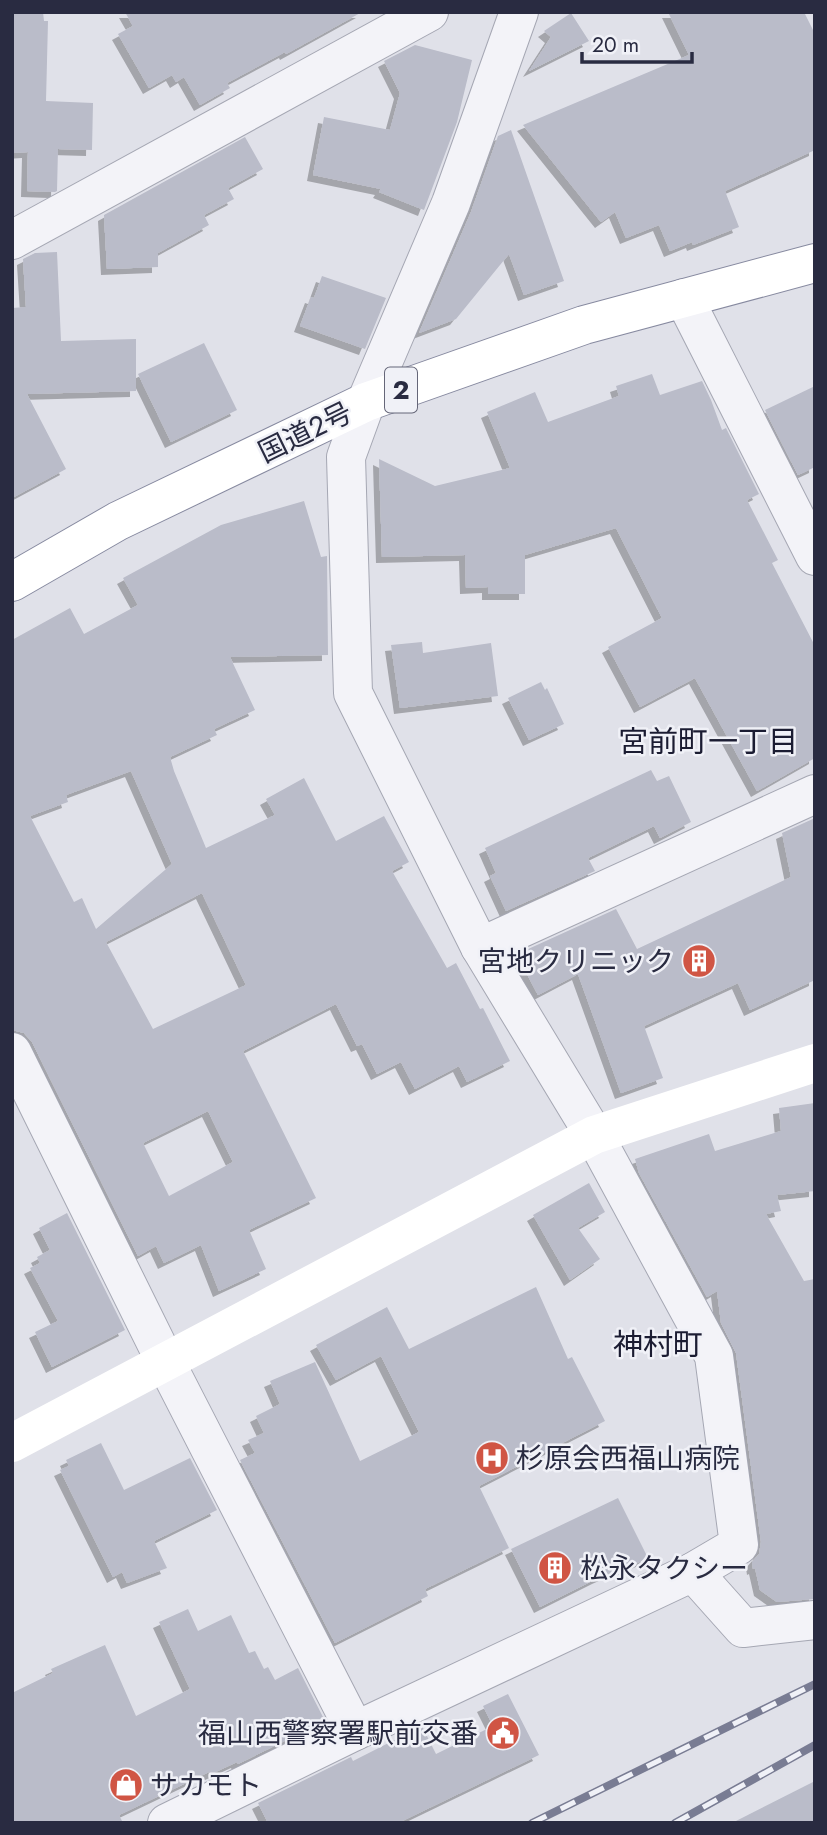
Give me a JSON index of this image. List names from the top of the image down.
{
  "streets": {
    "main road": ["2", "国道2号"]
  },
  "districts": ["宮前町一丁目", "神村町"],
  "places": {
    "building": ["宮地クリニック", "松永タクシー"],
    "hospital": ["杉原会西福山病院"],
    "public building": ["福山西警察署駅前交番"],
    "shop": ["サカモト"]
  },
  "scale_bar": "20 m"
}
